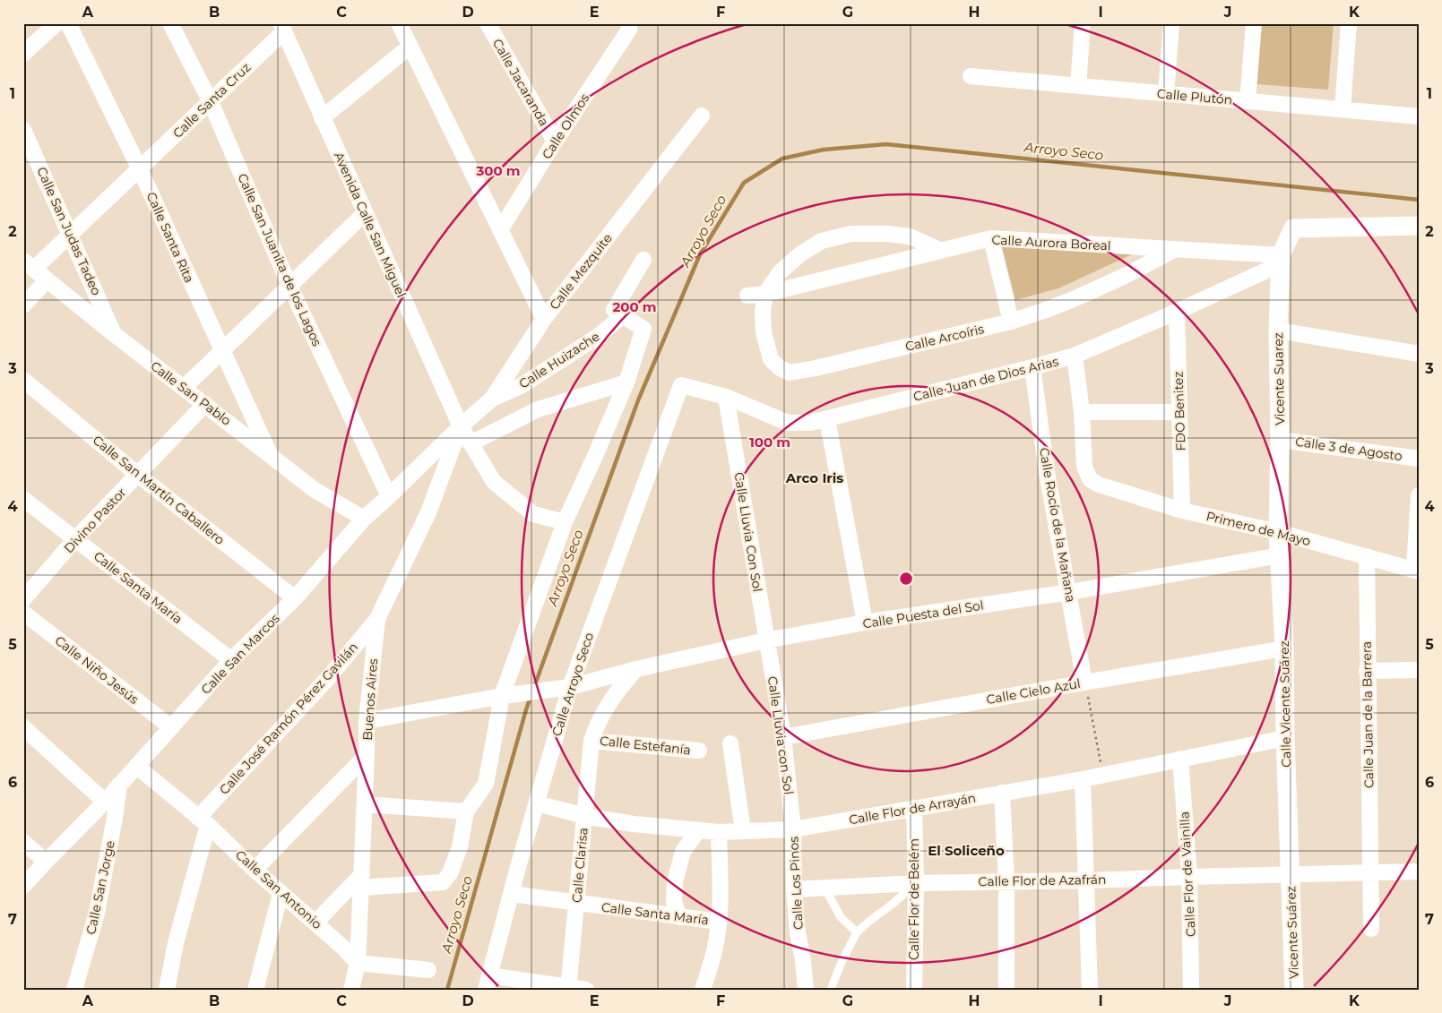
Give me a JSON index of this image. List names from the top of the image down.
{
  "streets": {
    "street": [
      "Calle Jacaranda",
      "Calle Plutón",
      "Calle Santa Cruz",
      "Calle Olmos",
      "Avenida Calle San Miguel",
      "Calle San Judas Tadeo",
      "Calle Santa Rita",
      "Calle Aurora Boreal",
      "Calle San Juanita de los Lagos",
      "Calle Mezquite",
      "Calle Arcoíris",
      "Calle Huizache",
      "Calle Juan de Dios Arias",
      "Vicente Suarez",
      "Calle San Pablo",
      "FDO Benitez",
      "Calle 3 de Agosto",
      "Calle San Martín Caballero",
      "Divino Pastor",
      "Calle Rocío de la Mañana",
      "Primero de Mayo",
      "Calle Lluvia Con Sol",
      "Calle Santa María",
      "Calle Puesta del Sol",
      "Calle San Marcos",
      "Calle Niño Jesús",
      "Calle Arroyo Seco",
      "Calle Cielo Azul",
      "Buenos Aires",
      "Calle Vicente Suárez",
      "Calle Juan de la Barrera",
      "Calle José Ramón Pérez Gavilán",
      "Calle Lluvia con Sol",
      "Calle Estefanía",
      "Calle Flor de Arrayán",
      "Calle Clarisa",
      "Calle Flor de Vainilla",
      "Calle Flor de Azafrán",
      "Calle Los Pinos",
      "Calle San Jorge",
      "Calle San Antonio",
      "Calle Flor de Belém",
      "Vicente Suárez"
    ]
  },
  "crossings": [
    ["Calle Jacaranda", "Calle Olmos"],
    ["Calle Santa Cruz", "Avenida Calle San Miguel"],
    ["Calle Santa Cruz", "Calle San Judas Tadeo"],
    ["Calle Santa Cruz", "Calle Santa Rita"],
    ["Calle Santa Cruz", "Calle San Juanita de los Lagos"],
    ["Calle Santa Cruz", "Calle San Pablo"],
    ["Avenida Calle San Miguel", "Calle Mezquite"],
    ["Avenida Calle San Miguel", "Calle San Marcos"],
    ["Avenida Calle San Miguel", "Buenos Aires"],
    ["Calle San Judas Tadeo", "Calle San Pablo"],
    ["Calle Santa Rita", "Calle San Pablo"],
    ["Calle Aurora Boreal", "Calle Arcoíris"],
    ["Calle Aurora Boreal", "Calle Juan de Dios Arias"],
    ["Calle Aurora Boreal", "Vicente Suarez"],
    ["Calle San Juanita de los Lagos", "Calle San Marcos"],
    ["Calle Mezquite", "Calle Huizache"],
    ["Calle Mezquite", "Calle San Marcos"],
    ["Calle Mezquite", "Buenos Aires"],
    ["Calle Juan de Dios Arias", "Vicente Suarez"],
    ["Calle Juan de Dios Arias", "FDO Benitez"],
    ["Calle Juan de Dios Arias", "Calle Rocío de la Mañana"],
    ["Calle Juan de Dios Arias", "Calle Lluvia Con Sol"],
    ["Calle Juan de Dios Arias", "Calle Arroyo Seco"],
    ["Vicente Suarez", "Calle 3 de Agosto"],
    ["Vicente Suarez", "Primero de Mayo"],
    ["Vicente Suarez", "Calle Vicente Suárez"],
    ["Calle San Pablo", "Divino Pastor"],
    ["Calle San Pablo", "Calle San Marcos"],
    ["FDO Benitez", "Primero de Mayo"],
    ["Calle San Martín Caballero", "Divino Pastor"],
    ["Calle San Martín Caballero", "Calle San Marcos"],
    ["Divino Pastor", "Calle Santa María"],
    ["Calle Rocío de la Mañana", "Calle Puesta del Sol"],
    ["Calle Rocío de la Mañana", "Calle Cielo Azul"],
    ["Primero de Mayo", "Calle Vicente Suárez"],
    ["Primero de Mayo", "Calle Juan de la Barrera"],
    ["Calle Lluvia Con Sol", "Calle Puesta del Sol"],
    ["Calle Lluvia Con Sol", "Calle Lluvia con Sol"],
    ["Calle Santa María", "Calle San Marcos"],
    ["Calle Santa María", "Calle Arroyo Seco"],
    ["Calle Santa María", "Calle Clarisa"],
    ["Calle Puesta del Sol", "Calle Arroyo Seco"],
    ["Calle Puesta del Sol", "Buenos Aires"],
    ["Calle Puesta del Sol", "Calle Vicente Suárez"],
    ["Calle Puesta del Sol", "Calle Lluvia con Sol"],
    ["Calle Puesta del Sol", "Calle Clarisa"],
    ["Calle San Marcos", "Calle Niño Jesús"],
    ["Calle San Marcos", "Buenos Aires"],
    ["Calle San Marcos", "Calle San Jorge"],
    ["Calle San Marcos", "Calle San Antonio"],
    ["Calle Arroyo Seco", "Calle Flor de Arrayán"],
    ["Calle Cielo Azul", "Calle Vicente Suárez"],
    ["Calle Cielo Azul", "Calle Lluvia con Sol"],
    ["Buenos Aires", "Calle José Ramón Pérez Gavilán"],
    ["Buenos Aires", "Calle San Antonio"],
    ["Calle Vicente Suárez", "Calle Flor de Arrayán"],
    ["Calle Vicente Suárez", "Calle Flor de Azafrán"],
    ["Calle Vicente Suárez", "Vicente Suárez"],
    ["Calle Juan de la Barrera", "Calle Flor de Azafrán"],
    ["Calle José Ramón Pérez Gavilán", "Calle San Antonio"],
    ["Calle Lluvia con Sol", "Calle Flor de Arrayán"],
    ["Calle Lluvia con Sol", "Calle Los Pinos"],
    ["Calle Estefanía", "Calle Clarisa"],
    ["Calle Flor de Arrayán", "Calle Clarisa"],
    ["Calle Flor de Arrayán", "Calle Flor de Vainilla"],
    ["Calle Flor de Arrayán", "Calle Los Pinos"],
    ["Calle Flor de Arrayán", "Calle Flor de Belém"],
    ["Calle Flor de Vainilla", "Calle Flor de Azafrán"],
    ["Calle Flor de Azafrán", "Calle Los Pinos"],
    ["Calle Flor de Azafrán", "Calle Flor de Belém"],
    ["Calle Flor de Azafrán", "Vicente Suárez"]
  ],
  "districts": ["Arco Iris", "El Soliceño"],
  "water": ["Arroyo Seco"],
  "grid": {
    "columns": [
      "A",
      "B",
      "C",
      "D",
      "E",
      "F",
      "G",
      "H",
      "I",
      "J",
      "K"
    ],
    "rows": [
      "1",
      "2",
      "3",
      "4",
      "5",
      "6",
      "7"
    ]
  },
  "rings": ["300 m", "200 m", "100 m"]
}
